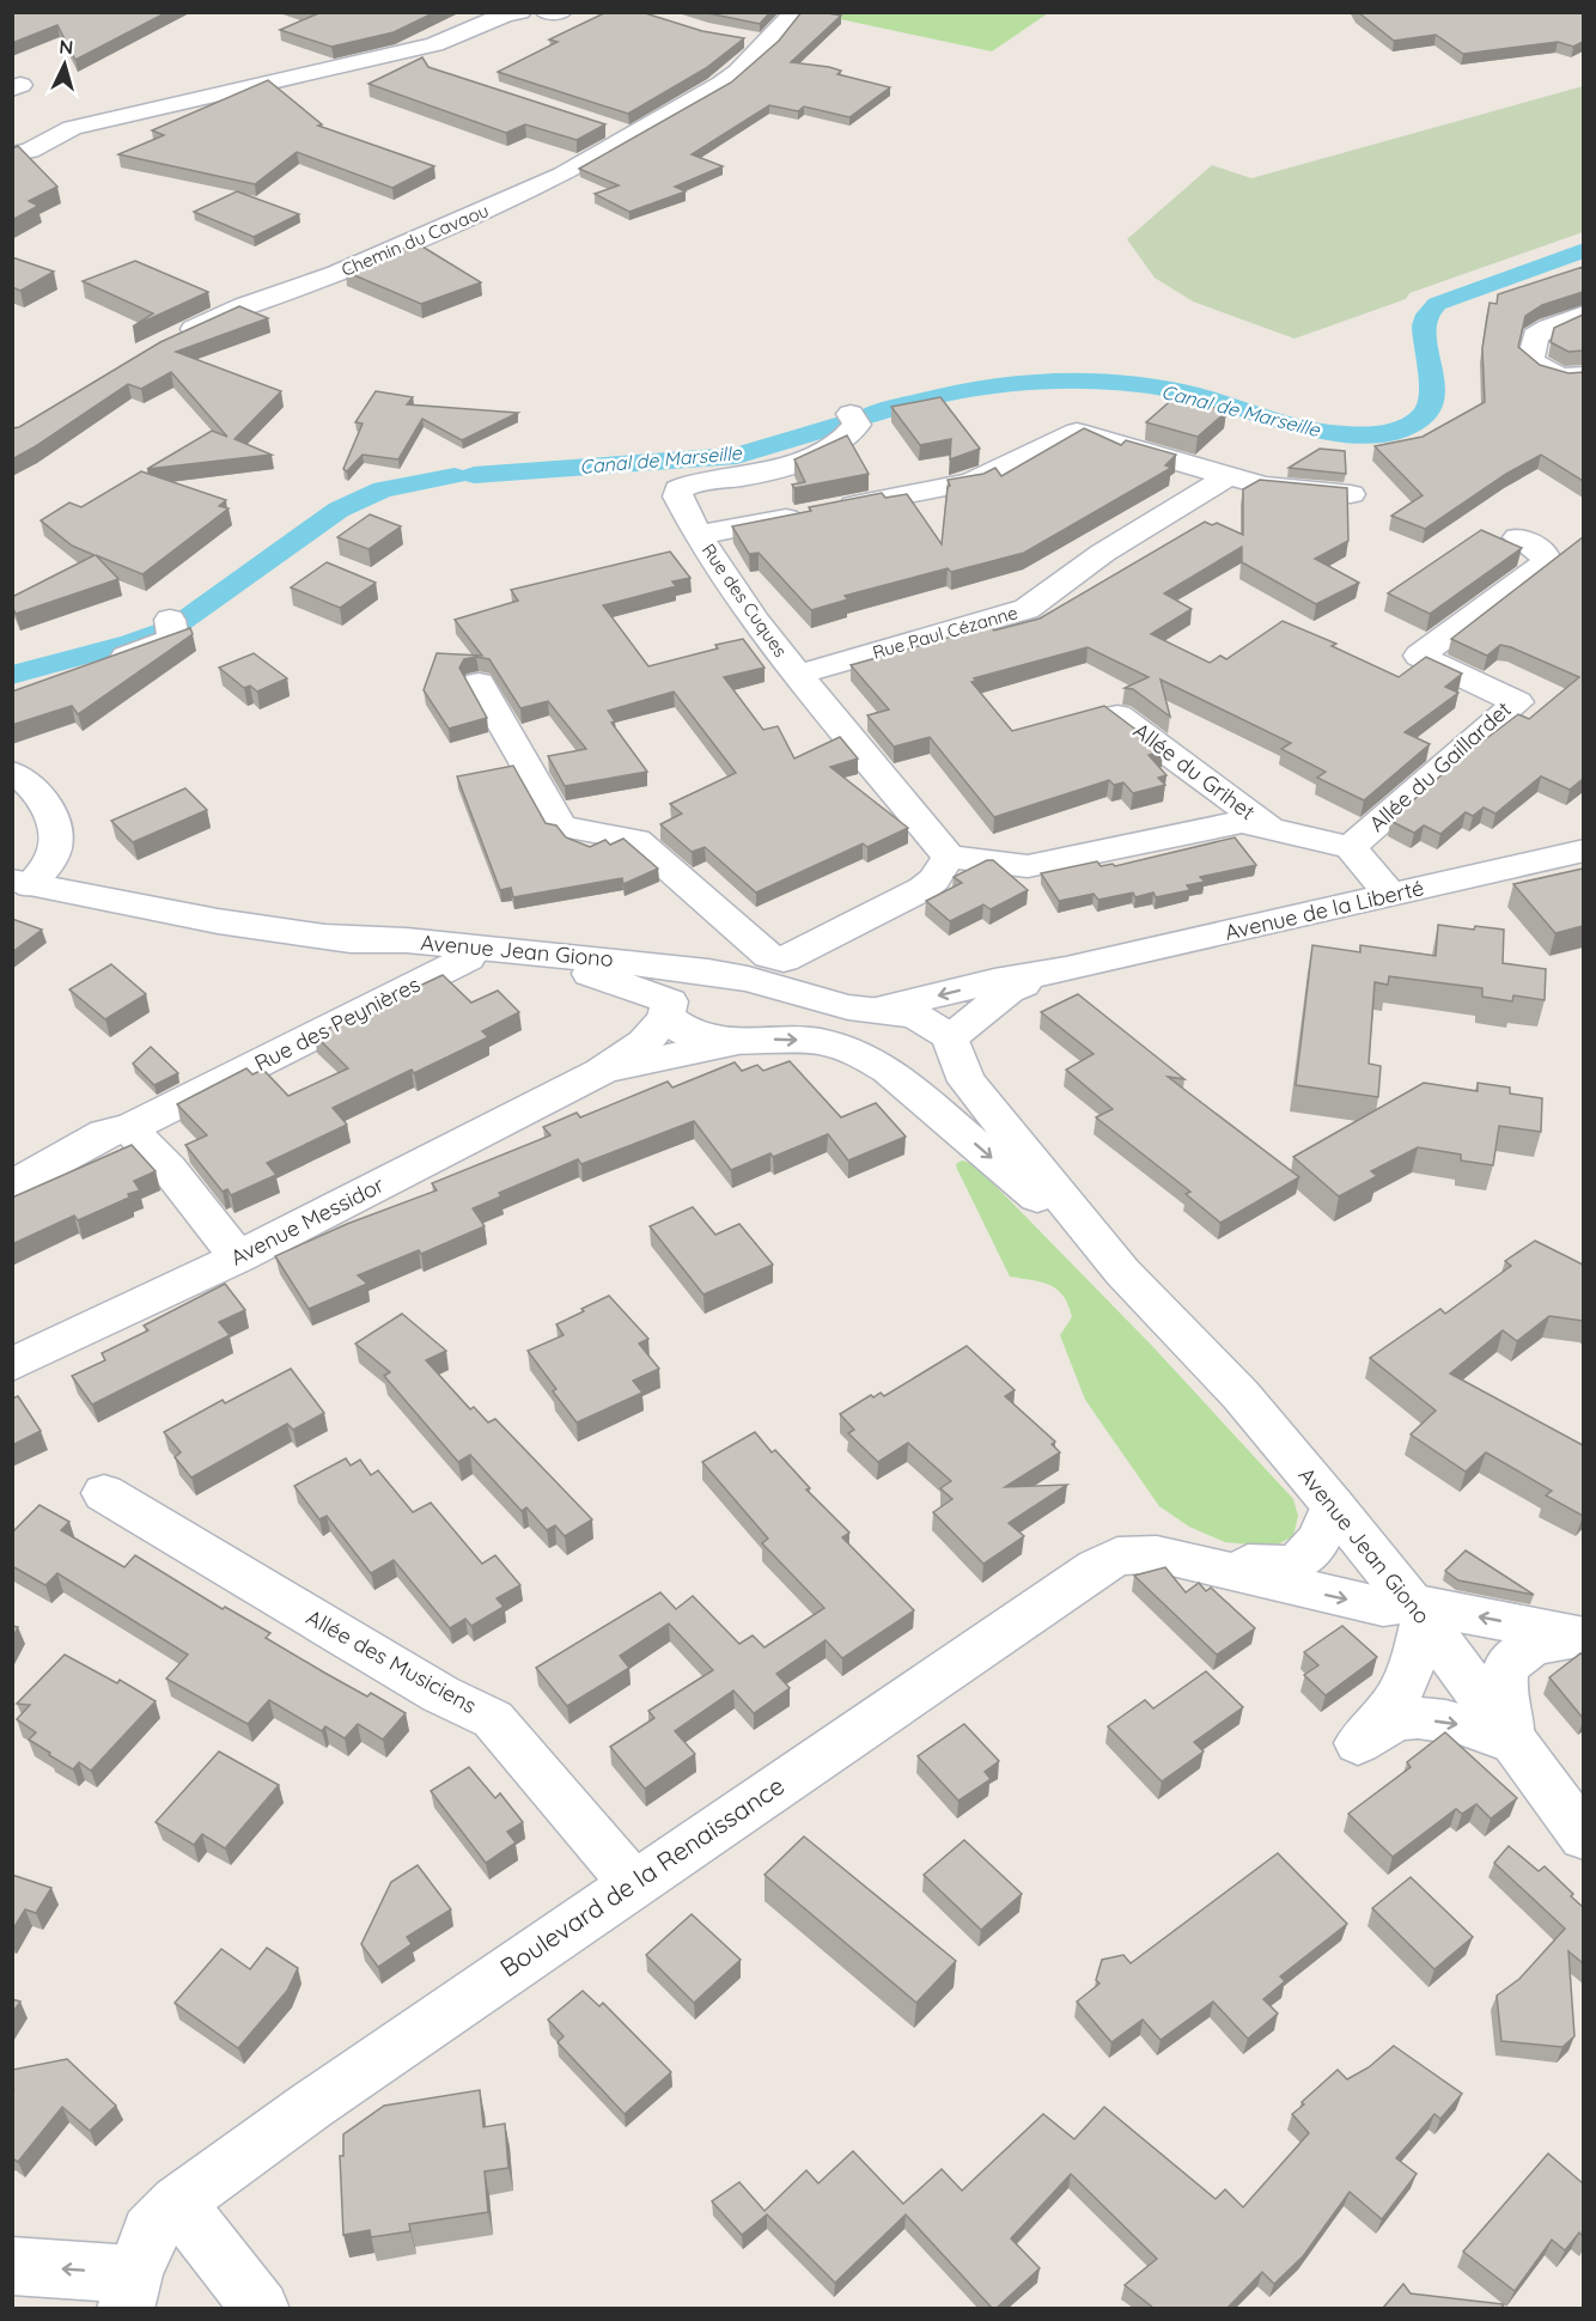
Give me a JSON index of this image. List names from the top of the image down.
{
  "streets": {
    "street": [
      "Chemin du Cavaou",
      "Rue des Cuques",
      "Rue Paul Cézanne",
      "Allée du Gaillardet",
      "Allée du Grihet",
      "Avenue de la Liberté",
      "Avenue Jean Giono",
      "Rue des Peynières",
      "Avenue Messidor",
      "Allée des Musiciens",
      "Boulevard de la Renaissance"
    ]
  },
  "crossings": [
    ["Rue des Cuques", "Rue Paul Cézanne"],
    ["Allée du Gaillardet", "Avenue de la Liberté"],
    ["Avenue de la Liberté", "Avenue Jean Giono"],
    ["Avenue Jean Giono", "Rue des Peynières"],
    ["Avenue Jean Giono", "Avenue Messidor"],
    ["Allée des Musiciens", "Boulevard de la Renaissance"]
  ],
  "water": ["Canal de Marseille"],
  "north": "top"
}
